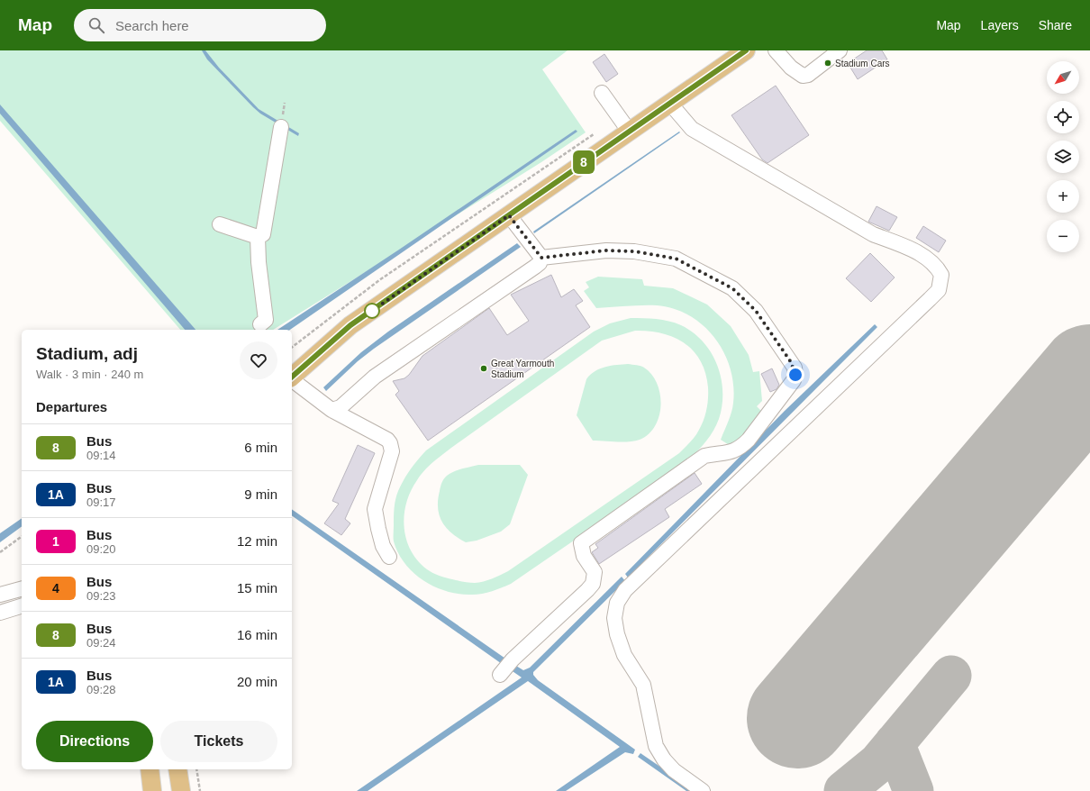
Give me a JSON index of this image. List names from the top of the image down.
{
  "places": ["Stadium Cars", "Great Yarmouth Stadium"],
  "lines": ["bus line 8"],
  "north": "bottom left",
  "page": {
    "header": "Map",
    "search": "Search here",
    "nav": ["Map", "Layers", "Share"],
    "on_map": "8",
    "map_buttons": ["+", "−"],
    "heading": [
      ["Stadium, adj", "Walk · 3 min · 240 m"],
      "Departures"
    ],
    "list": [
      {
        "mark": "8",
        "name": "Bus",
        "note": "09:14",
        "value": "6 min"
      },
      {
        "mark": "1A",
        "name": "Bus",
        "note": "09:17",
        "value": "9 min"
      },
      {
        "mark": "1",
        "name": "Bus",
        "note": "09:20",
        "value": "12 min"
      },
      {
        "mark": "4",
        "name": "Bus",
        "note": "09:23",
        "value": "15 min"
      },
      {
        "mark": "8",
        "name": "Bus",
        "note": "09:24",
        "value": "16 min"
      },
      {
        "mark": "1A",
        "name": "Bus",
        "note": "09:28",
        "value": "20 min"
      }
    ],
    "buttons": ["Directions", "Tickets"]
  }
}
